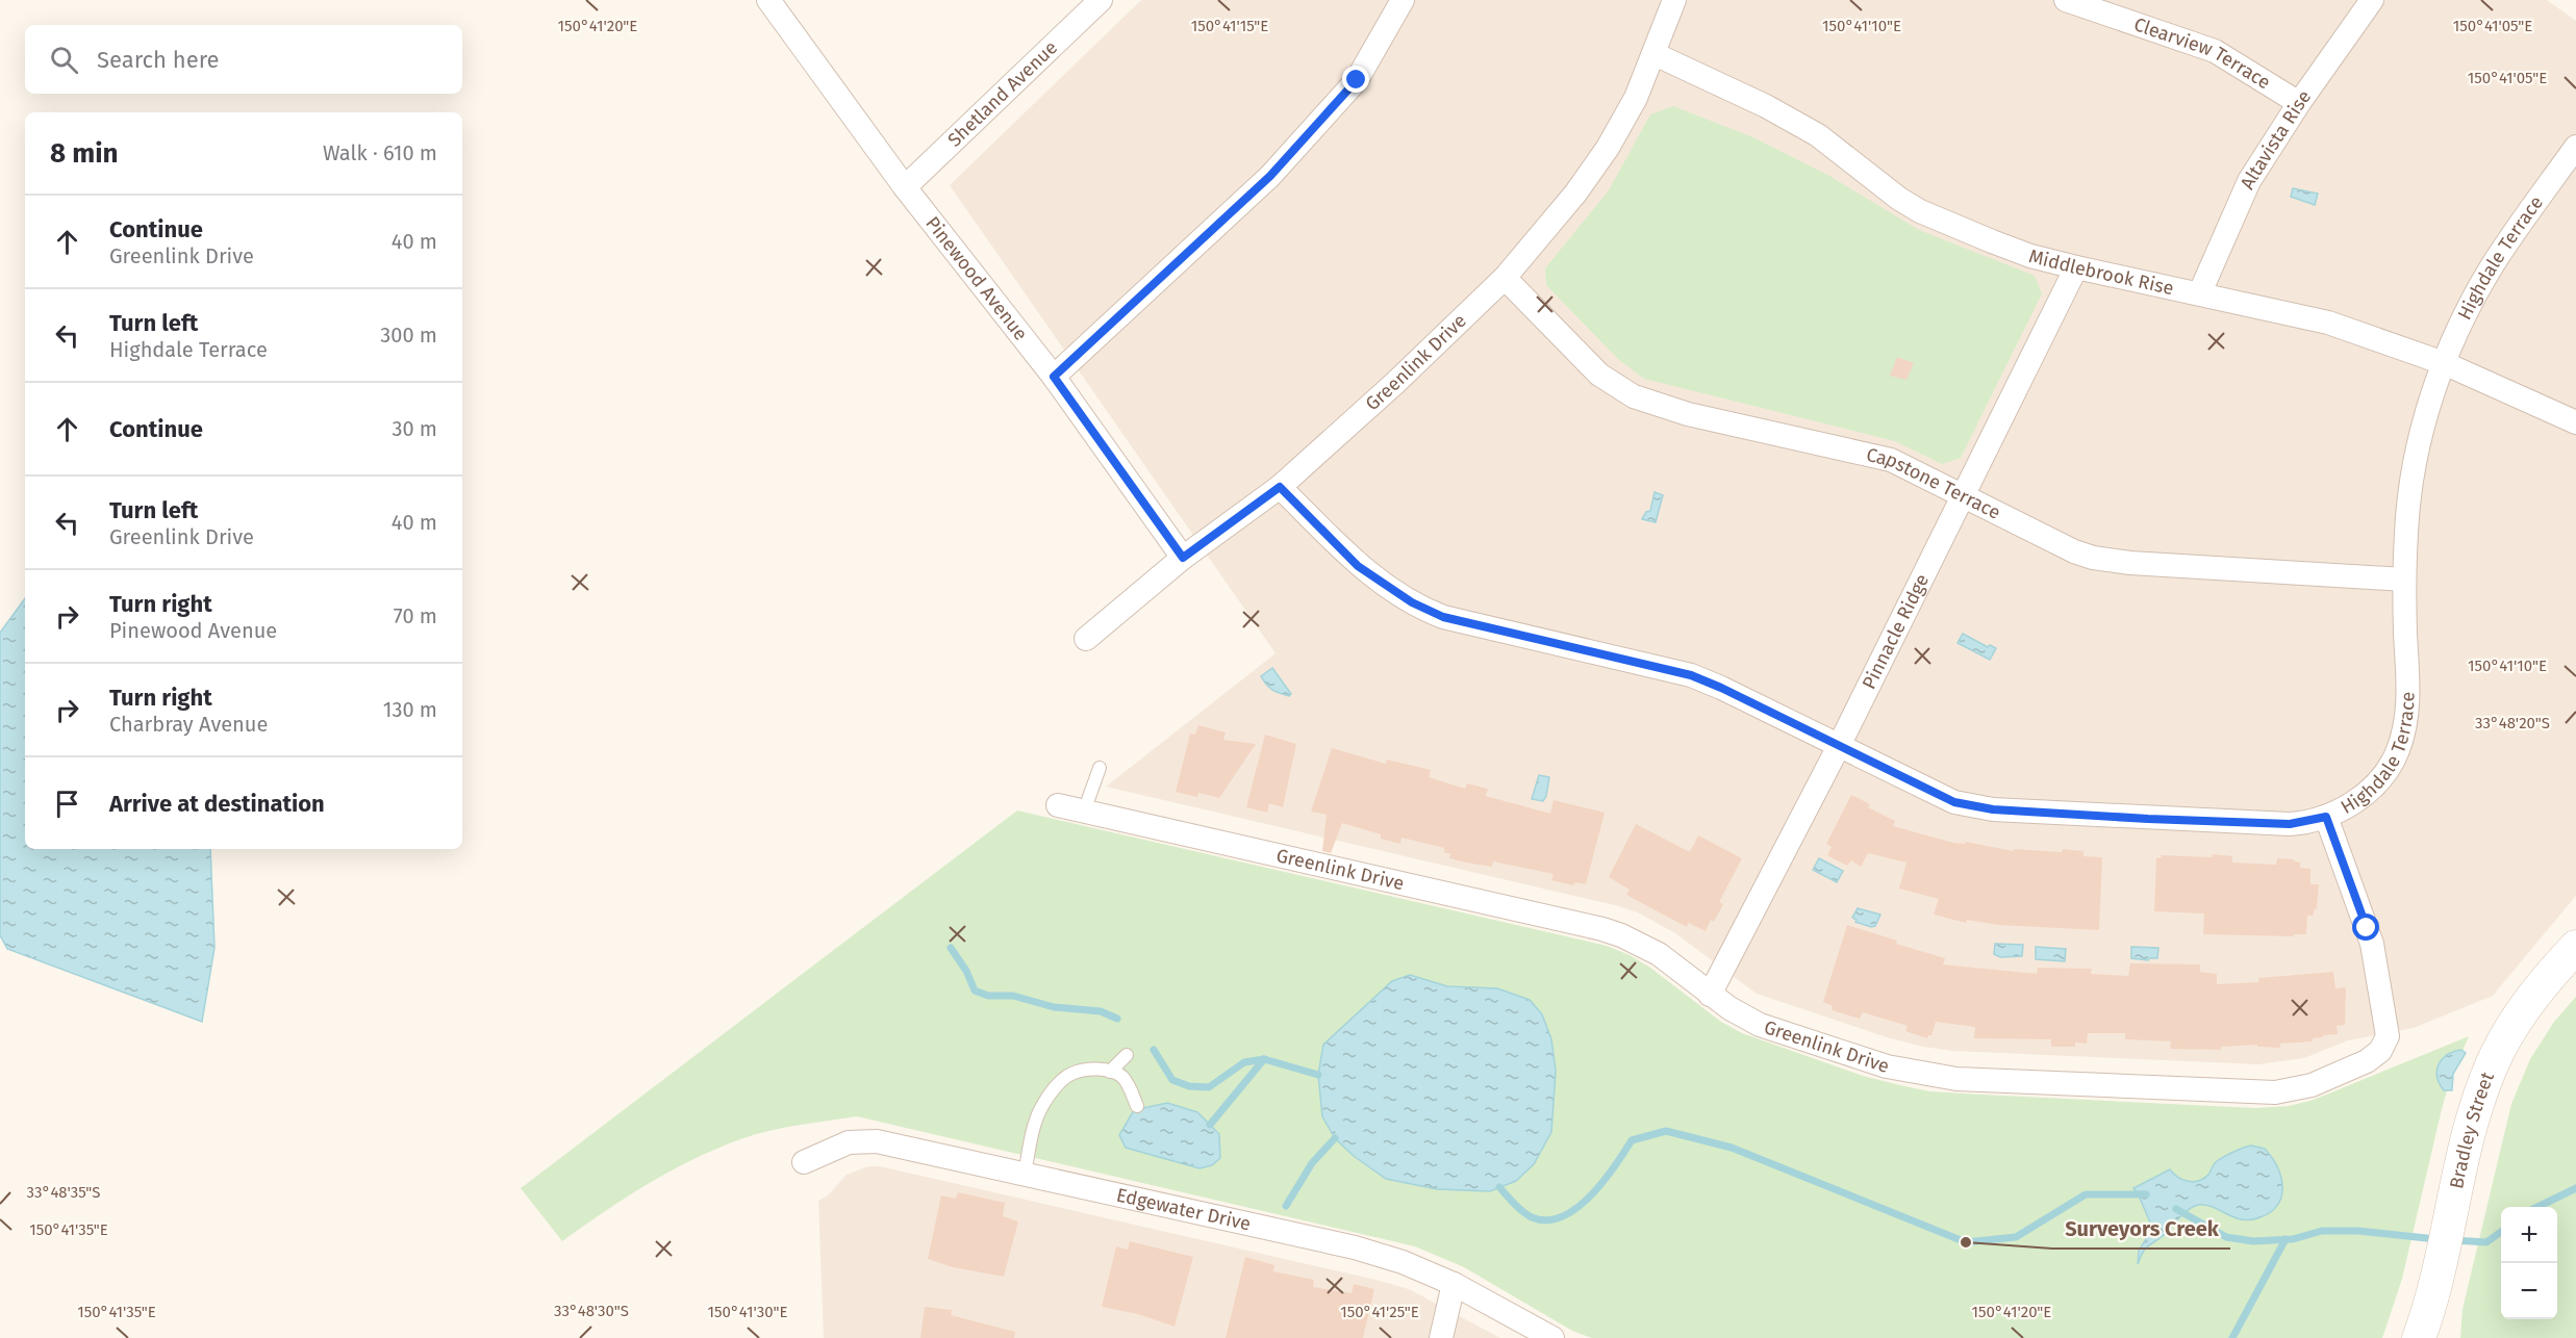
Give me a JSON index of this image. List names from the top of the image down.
{
  "streets": {
    "street": [
      "Clearview Terrace",
      "Shetland Avenue",
      "Altavista Rise",
      "Highdale Terrace",
      "Middlebrook Rise",
      "Pinewood Avenue",
      "Greenlink Drive",
      "Capstone Terrace",
      "Pinnacle Ridge",
      "Bradley Street",
      "Edgewater Drive"
    ]
  },
  "crossings": [
    ["Clearview Terrace", "Altavista Rise"],
    ["Shetland Avenue", "Pinewood Avenue"],
    ["Altavista Rise", "Middlebrook Rise"],
    ["Highdale Terrace", "Middlebrook Rise"],
    ["Highdale Terrace", "Greenlink Drive"],
    ["Highdale Terrace", "Capstone Terrace"],
    ["Highdale Terrace", "Pinnacle Ridge"],
    ["Middlebrook Rise", "Greenlink Drive"],
    ["Middlebrook Rise", "Pinnacle Ridge"],
    ["Pinewood Avenue", "Greenlink Drive"],
    ["Greenlink Drive", "Capstone Terrace"],
    ["Greenlink Drive", "Pinnacle Ridge"],
    ["Capstone Terrace", "Pinnacle Ridge"]
  ],
  "places": ["Surveyors Creek"],
  "page": {
    "search": "Search here",
    "heading": ["8 min", "Walk · 610 m"],
    "list": [
      ["Continue", "Greenlink Drive", "40 m"],
      ["Turn left", "Highdale Terrace", "300 m"],
      ["Continue", "30 m"],
      ["Turn left", "Greenlink Drive", "40 m"],
      ["Turn right", "Pinewood Avenue", "70 m"],
      ["Turn right", "Charbray Avenue", "130 m"],
      "Arrive at destination"
    ],
    "map_buttons": ["+", "−"]
  },
  "coordinates": [
    "150°41'05\"E",
    "150°41'15\"E",
    "150°41'10\"E",
    "150°41'20\"E",
    "33°48'20\"S",
    "33°48'35\"S",
    "150°41'35\"E",
    "33°48'30\"S",
    "150°41'30\"E",
    "150°41'25\"E"
  ]
}
